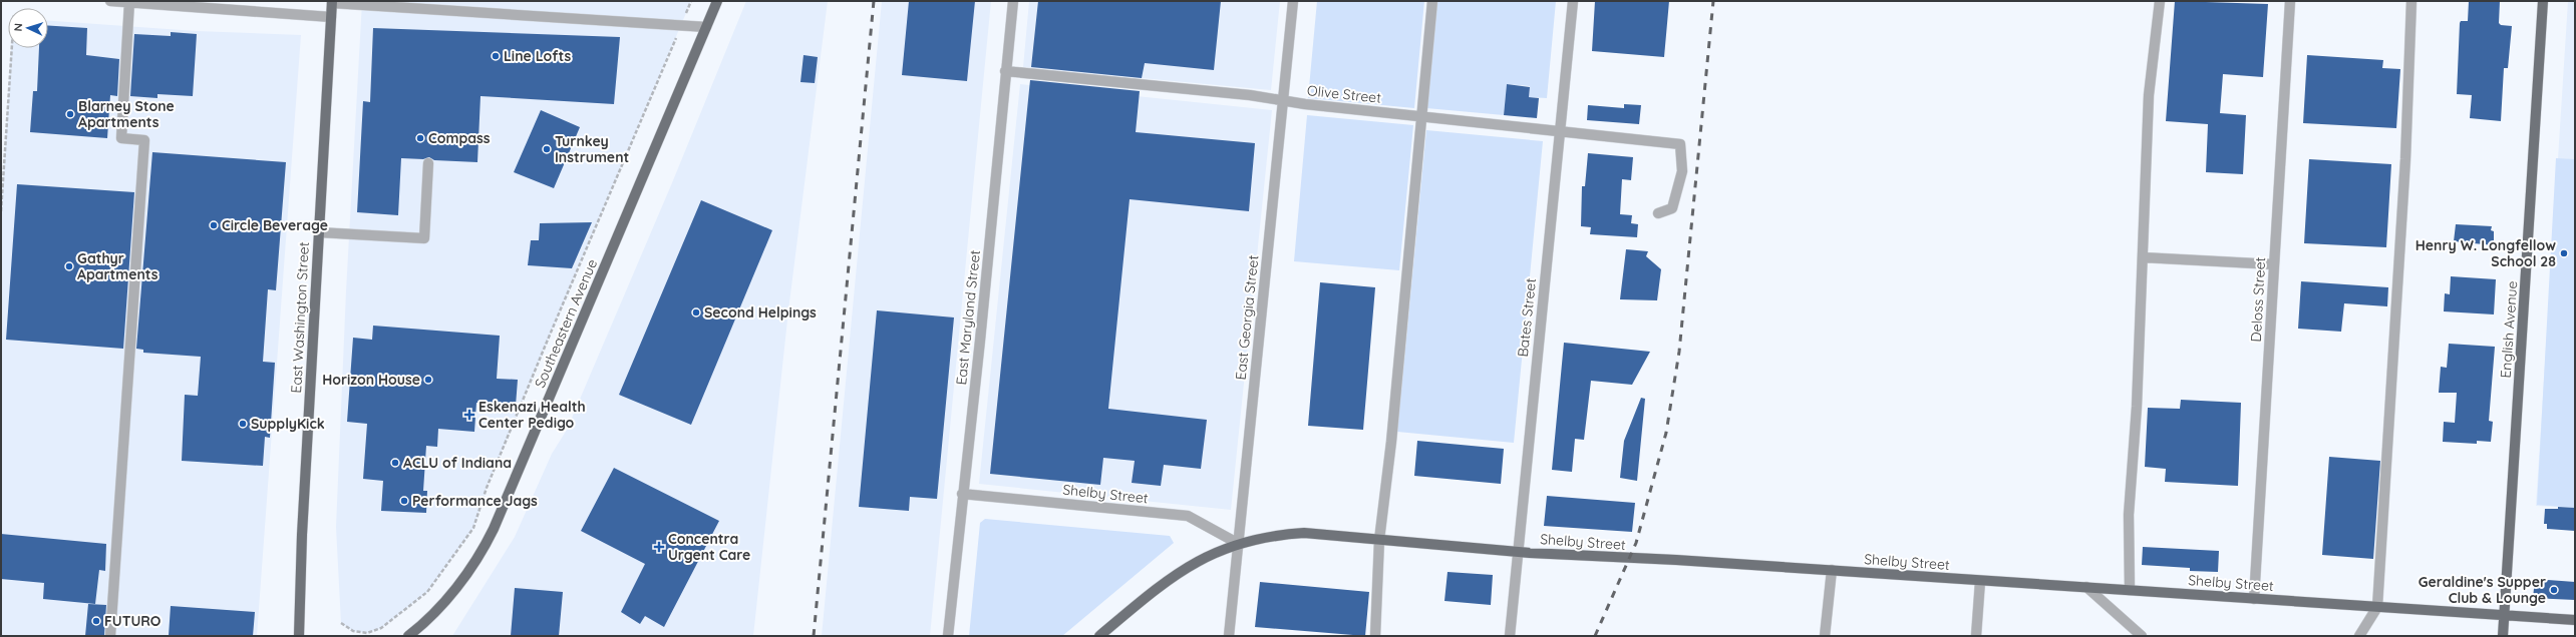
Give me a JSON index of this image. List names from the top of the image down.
{
  "streets": {
    "main road": [
      "East Washington Street",
      "Southeastern Avenue",
      "English Avenue",
      "Shelby Street"
    ],
    "street": [
      "Olive Street",
      "Deloss Street",
      "East Maryland Street",
      "East Georgia Street",
      "Bates Street"
    ]
  },
  "crossings": [
    ["Olive Street", "East Maryland Street"],
    ["Olive Street", "East Georgia Street"],
    ["Olive Street", "Bates Street"],
    ["Deloss Street", "Shelby Street"],
    ["East Maryland Street", "Shelby Street"],
    ["East Georgia Street", "Shelby Street"],
    ["Bates Street", "Shelby Street"],
    ["English Avenue", "Shelby Street"]
  ],
  "places": {
    "other": [
      "Line Lofts",
      "Blarney Stone Apartments",
      "Compass",
      "Turnkey Instrument",
      "Circle Beverage",
      "Henry W. Longfellow School 28",
      "Gathyr Apartments",
      "Second Helpings",
      "Horizon House",
      "SupplyKick",
      "ACLU of Indiana",
      "Performance Jags",
      "Geraldine's Supper Club & Lounge",
      "FUTURO"
    ],
    "health": ["Eskenazi Health Center Pedigo", "Concentra Urgent Care"]
  },
  "north": "left"
}
